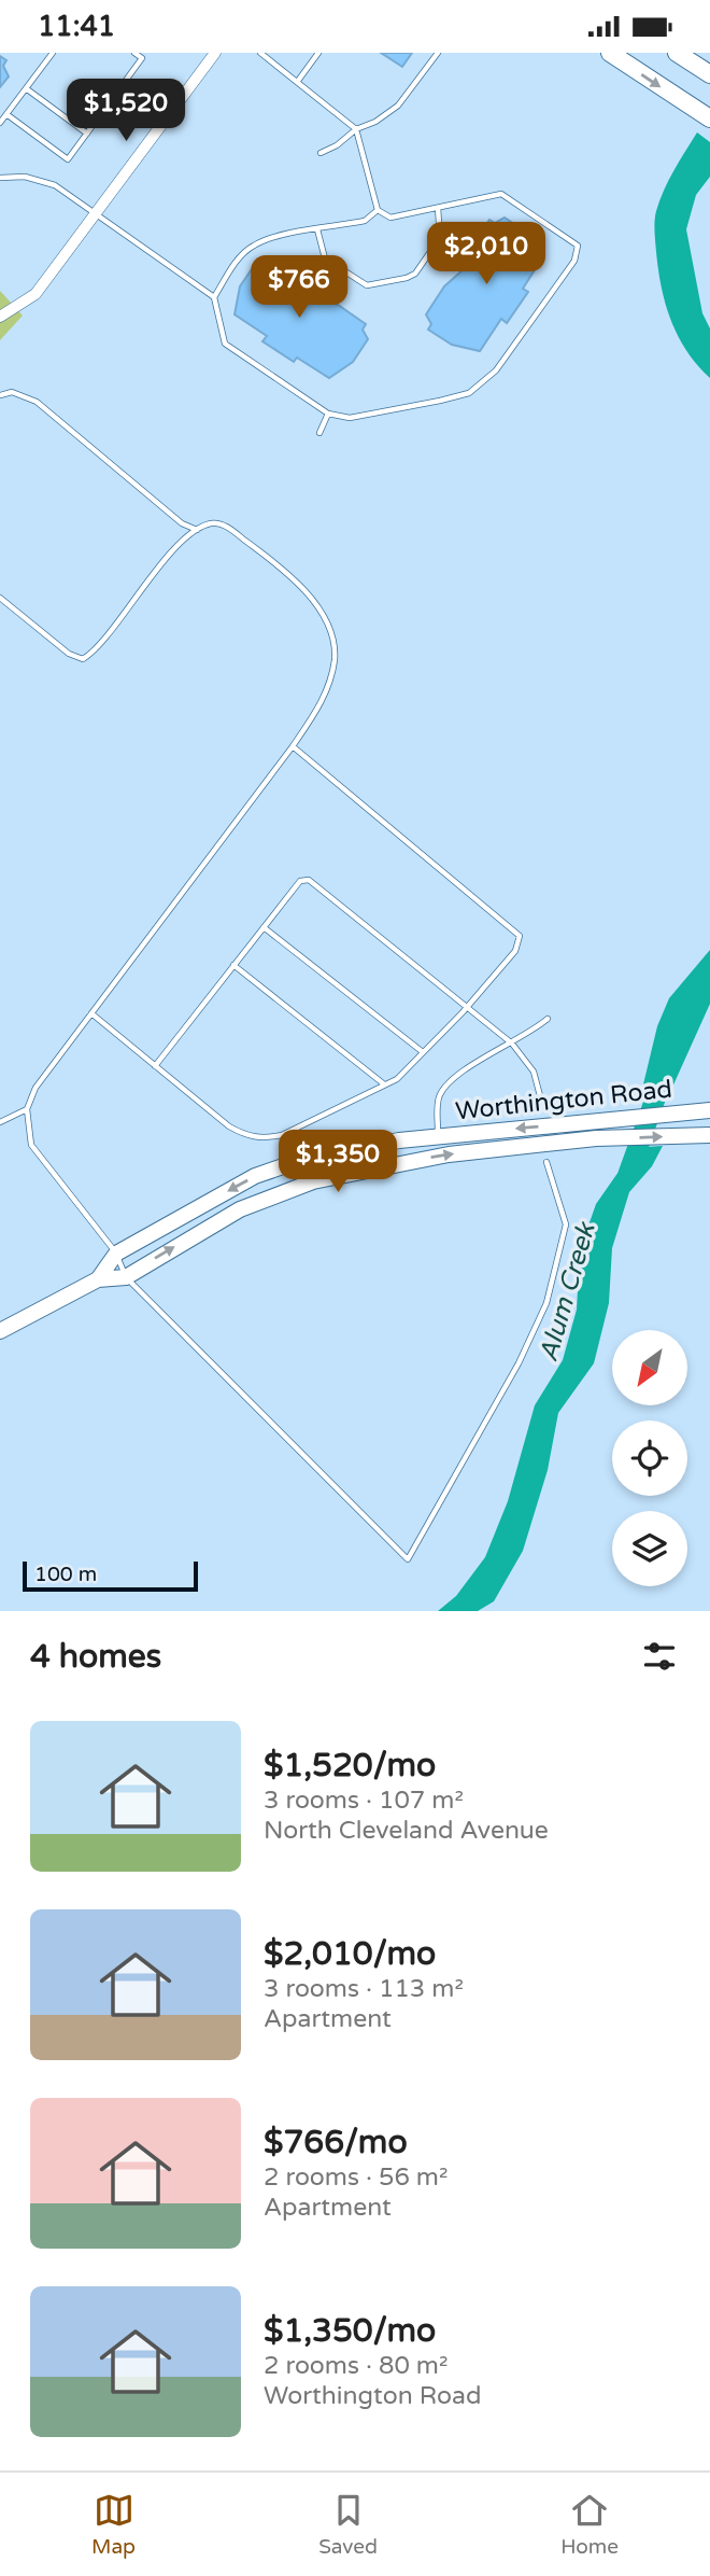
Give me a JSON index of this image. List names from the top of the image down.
{
  "streets": {
    "main road": ["Worthington Road"]
  },
  "water": ["Alum Creek"],
  "scale_bar": "100 m",
  "north": "bottom left",
  "page": {
    "status": "11:41",
    "price": [
      "$1,520",
      "$2,010",
      "$766",
      "$1,350"
    ],
    "scale": "100 m",
    "heading": "4 homes",
    "list": [
      {
        "name": "$1,520/mo",
        "note": "3 rooms · 107 m² · North Cleveland Avenue"
      },
      {
        "name": "$2,010/mo",
        "note": "3 rooms · 113 m² · Apartment"
      },
      {
        "name": "$766/mo",
        "note": "2 rooms · 56 m² · Apartment"
      },
      {
        "name": "$1,350/mo",
        "note": "2 rooms · 80 m² · Worthington Road"
      }
    ],
    "tabs": ["Map", "Saved", "Home"]
  }
}
